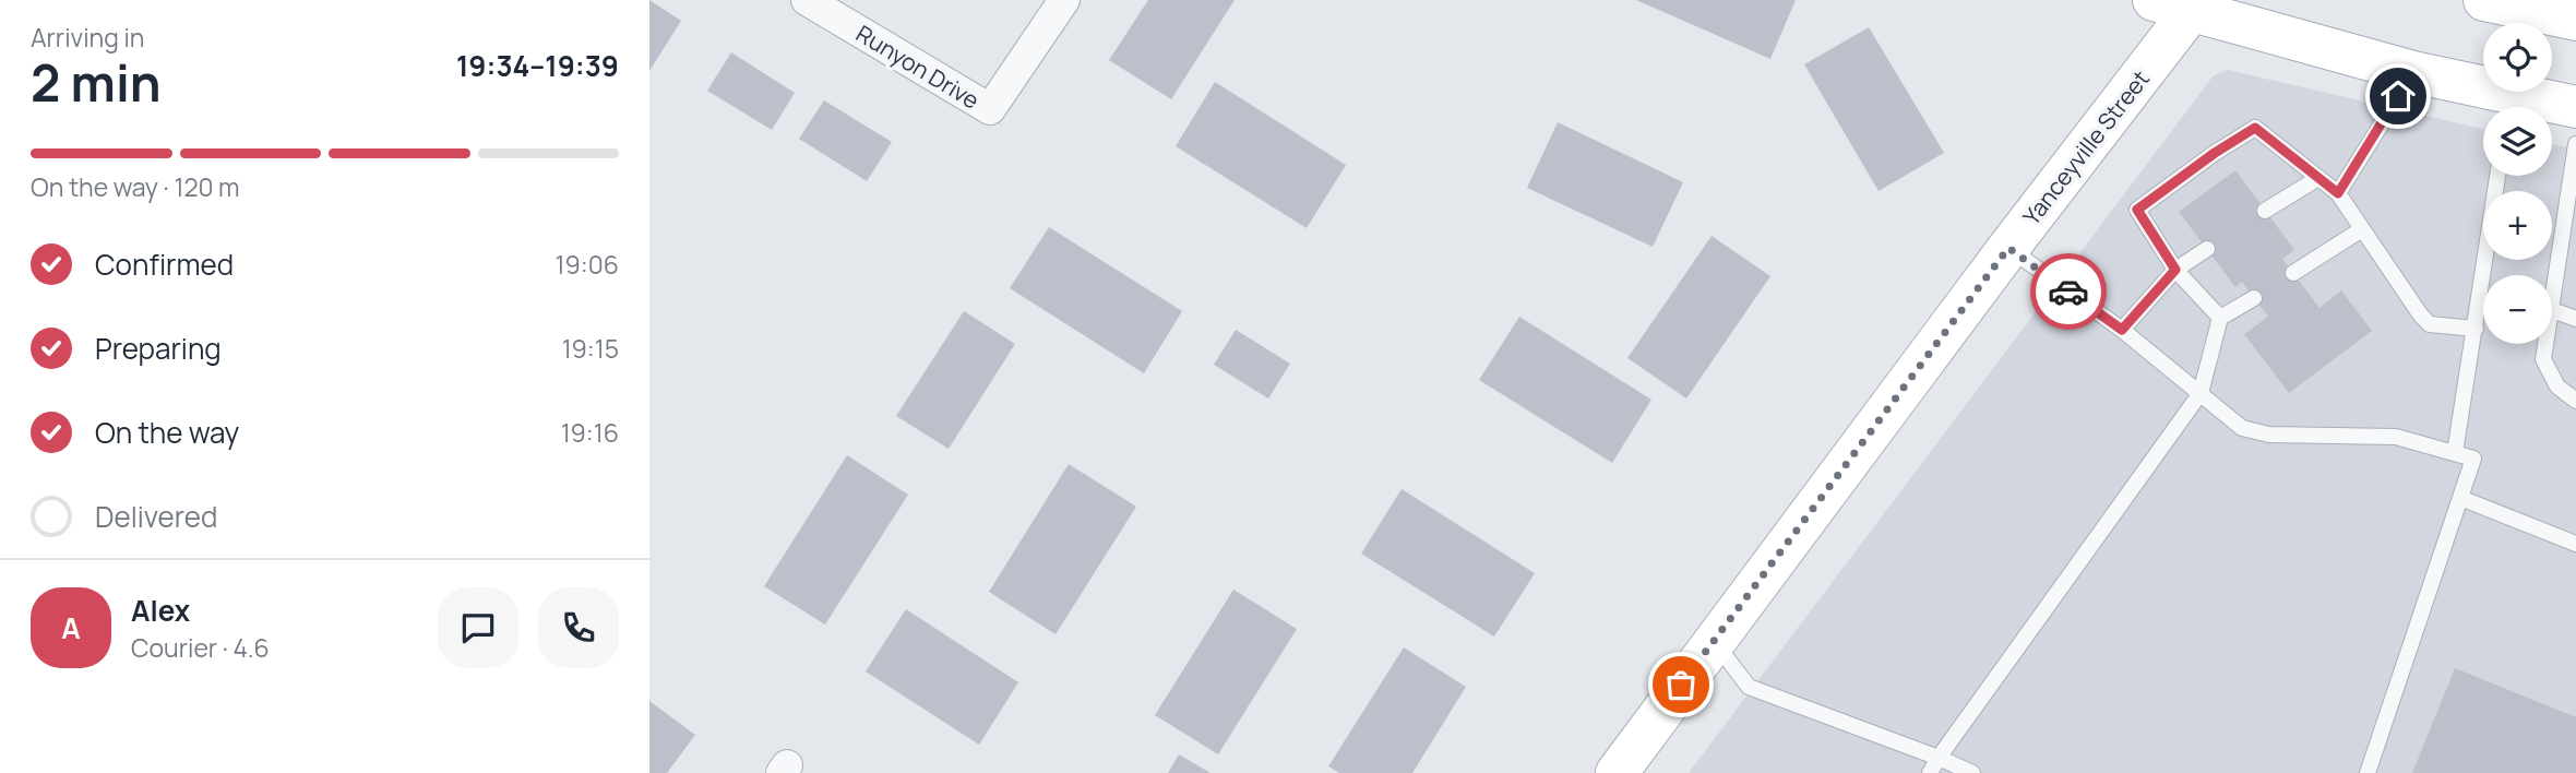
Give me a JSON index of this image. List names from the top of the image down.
{
  "streets": {
    "main road": ["Yanceyville Street"],
    "street": ["Runyon Drive"]
  },
  "page": {
    "heading": ["2 min", "Arriving in", "19:34–19:39"],
    "panel": ["Alex", "Courier · 4.6"],
    "map_buttons": ["+", "−"],
    "bar": "On the way · 120 m",
    "list": [
      ["Confirmed", "19:06"],
      ["Preparing", "19:15"],
      ["On the way", "19:16"],
      "Delivered"
    ],
    "round": "A"
  }
}
